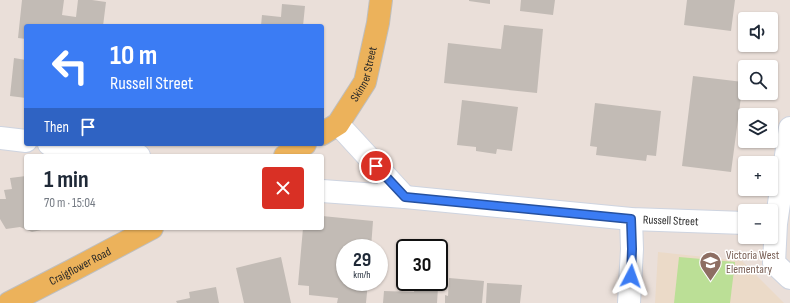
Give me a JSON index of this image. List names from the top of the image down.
{
  "streets": {
    "main road": ["Skinner Street", "Craigflower Road"],
    "street": ["Russell Street"]
  },
  "places": {
    "school or university": ["Victoria West Elementary"]
  },
  "page": {
    "map_buttons": ["+", "−"],
    "turn": ["10 m", "Russell Street"],
    "then": "Then",
    "heading": ["1 min", "70 m · 15:04"],
    "speed": "29 km/h",
    "limit": "30"
  }
}
